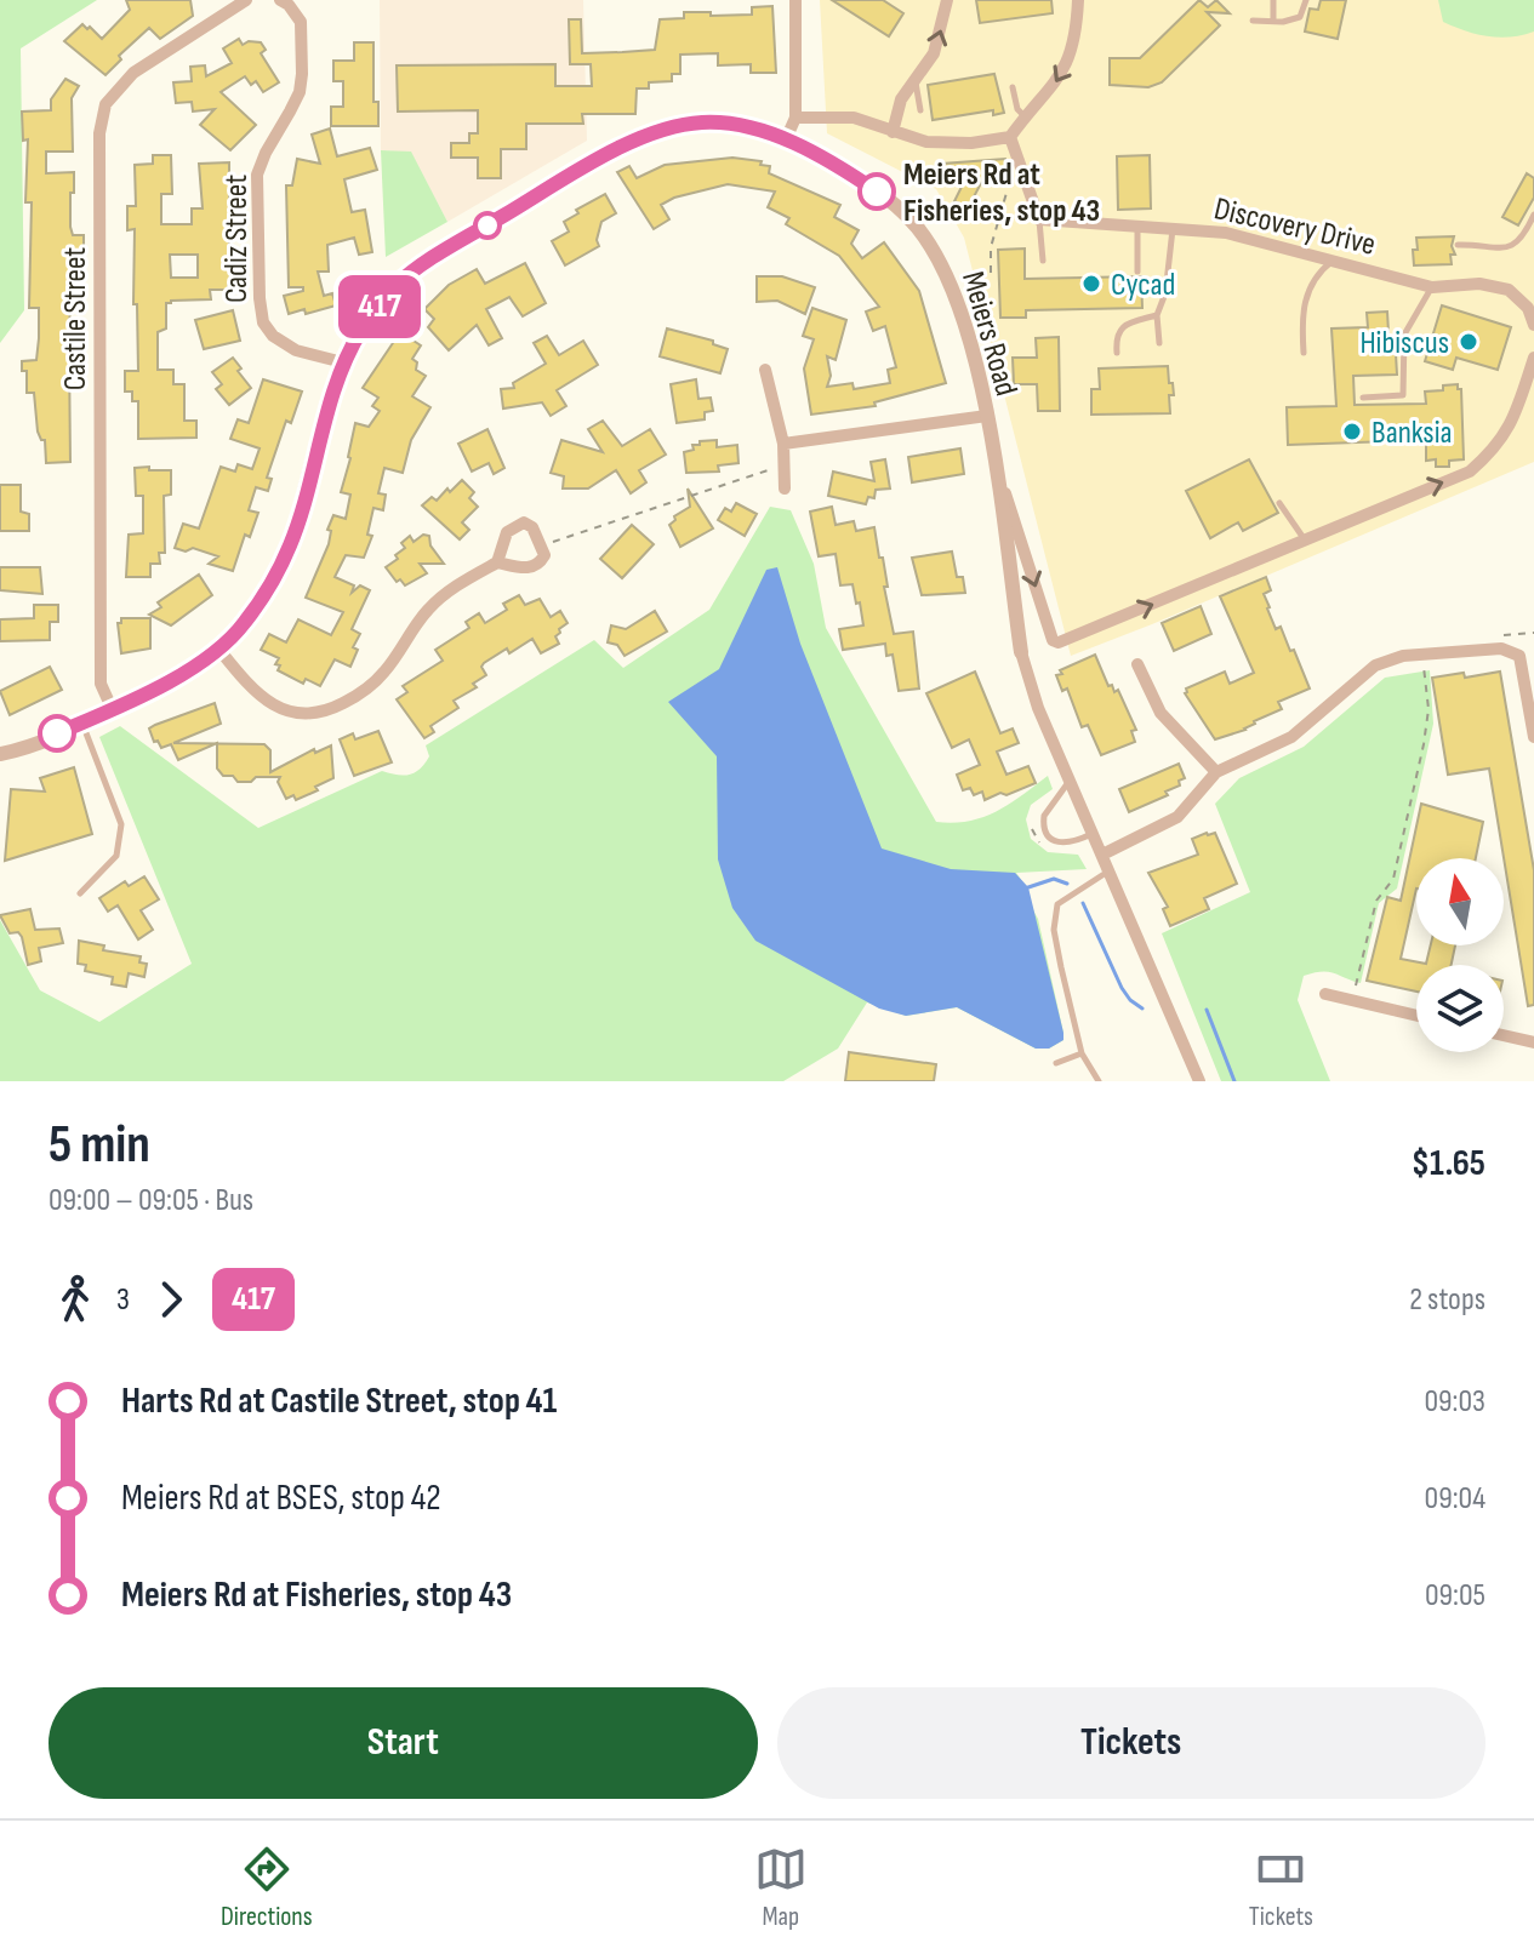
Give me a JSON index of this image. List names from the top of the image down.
{
  "streets": {
    "street": [
      "Discovery Drive",
      "Cadiz Street",
      "Castile Street",
      "Meiers Road"
    ]
  },
  "crossings": [
    ["Cadiz Street", "Meiers Road"],
    ["Castile Street", "Meiers Road"]
  ],
  "places": [
    "Meiers Rd at Fisheries, stop 43",
    "Cycad",
    "Hibiscus",
    "Banksia"
  ],
  "lines": ["bus line 417"],
  "north": "top",
  "page": {
    "on_map": "417",
    "heading": ["5 min", "09:00 – 09:05 · Bus", "$1.65"],
    "legs": ["3", "417", "2 stops"],
    "list": [
      {
        "name": "Harts Rd at Castile Street, stop 41",
        "value": "09:03"
      },
      {
        "name": "Meiers Rd at BSES, stop 42",
        "value": "09:04"
      },
      {
        "name": "Meiers Rd at Fisheries, stop 43",
        "value": "09:05"
      }
    ],
    "buttons": ["Start", "Tickets"],
    "tabs": ["Directions", "Map", "Tickets"]
  }
}
